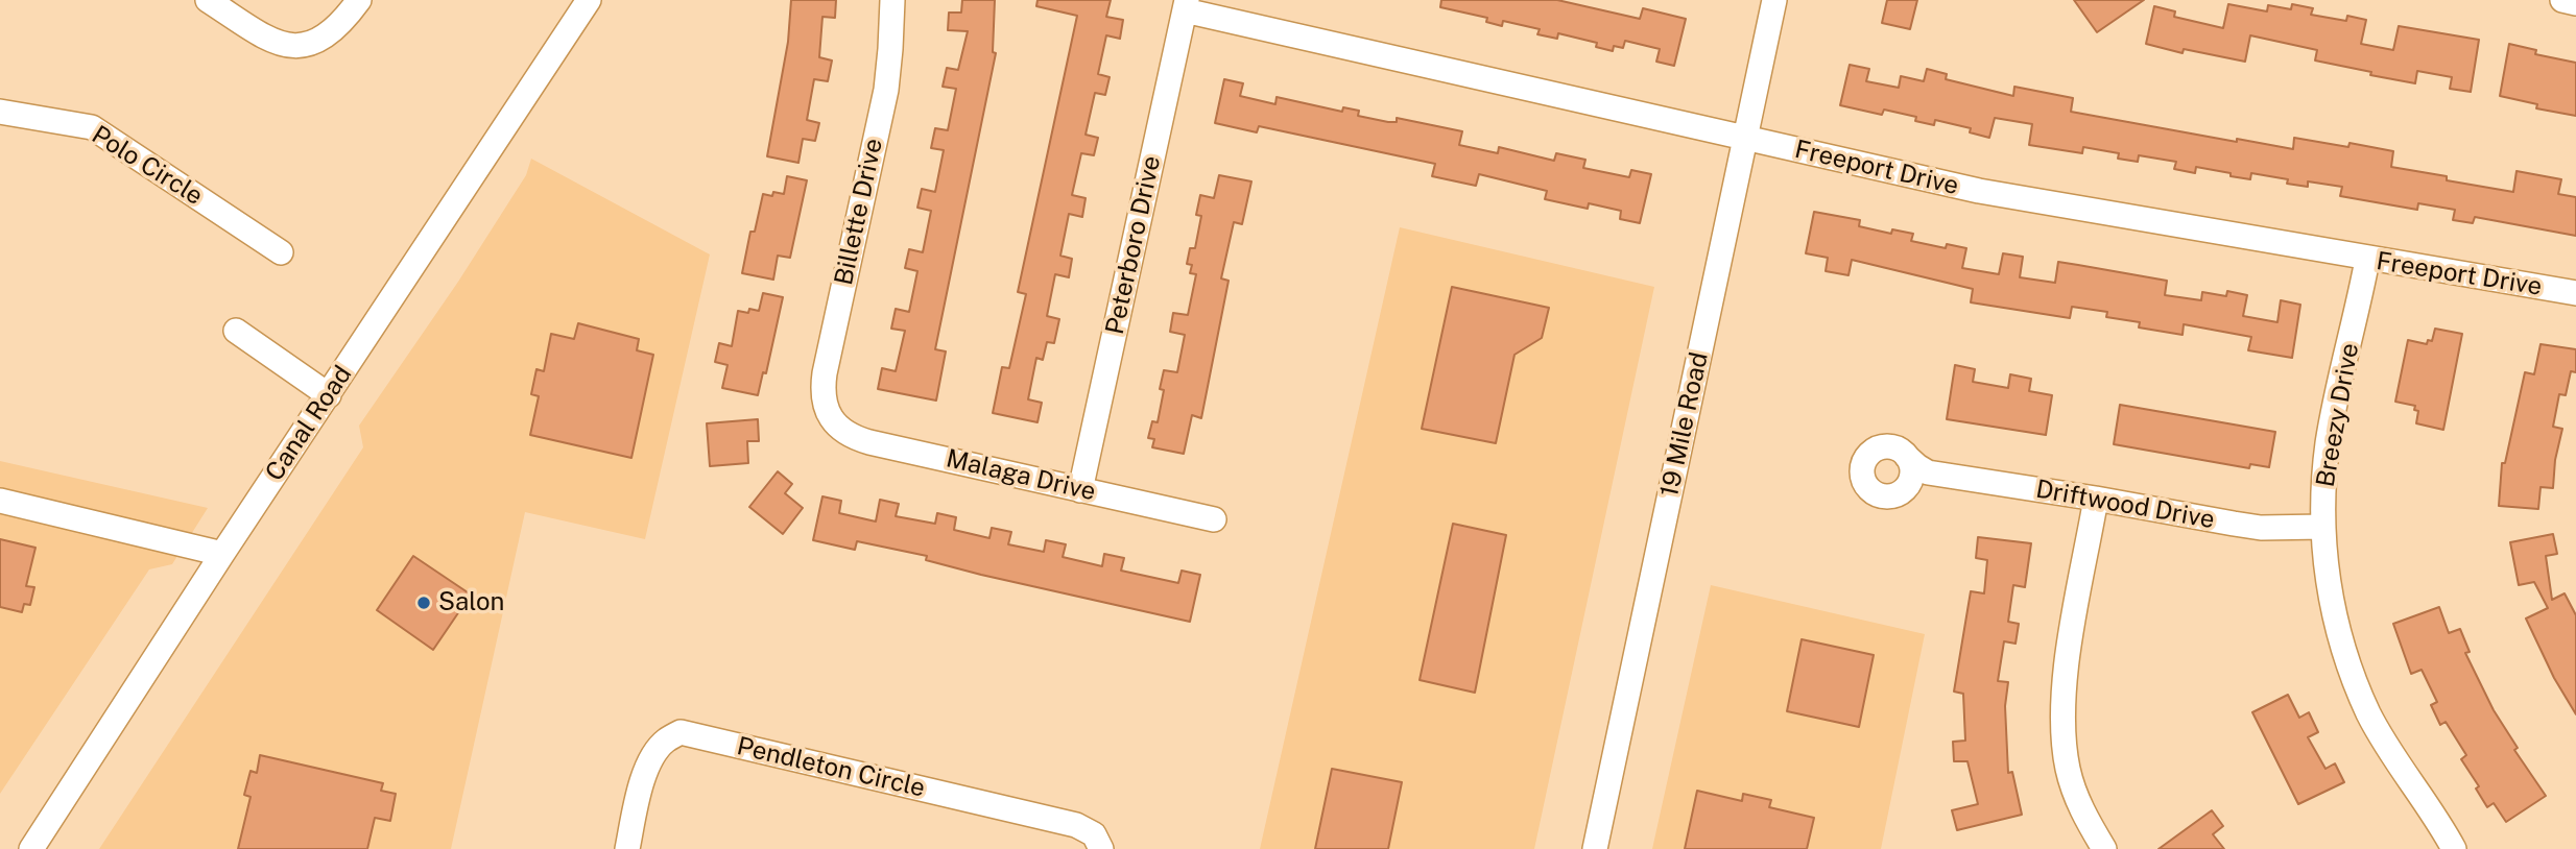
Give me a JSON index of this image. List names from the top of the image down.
{
  "streets": {
    "street": [
      "Polo Circle",
      "Freeport Drive",
      "Billette Drive",
      "Peterboro Drive",
      "Breezy Drive",
      "Canal Road",
      "19 Mile Road",
      "Malaga Drive",
      "Driftwood Drive",
      "Pendleton Circle"
    ]
  },
  "crossings": [
    ["Freeport Drive", "Peterboro Drive"],
    ["Freeport Drive", "Breezy Drive"],
    ["Freeport Drive", "19 Mile Road"],
    ["Billette Drive", "Malaga Drive"],
    ["Peterboro Drive", "Malaga Drive"],
    ["Breezy Drive", "Driftwood Drive"]
  ],
  "places": ["Salon"]
}
